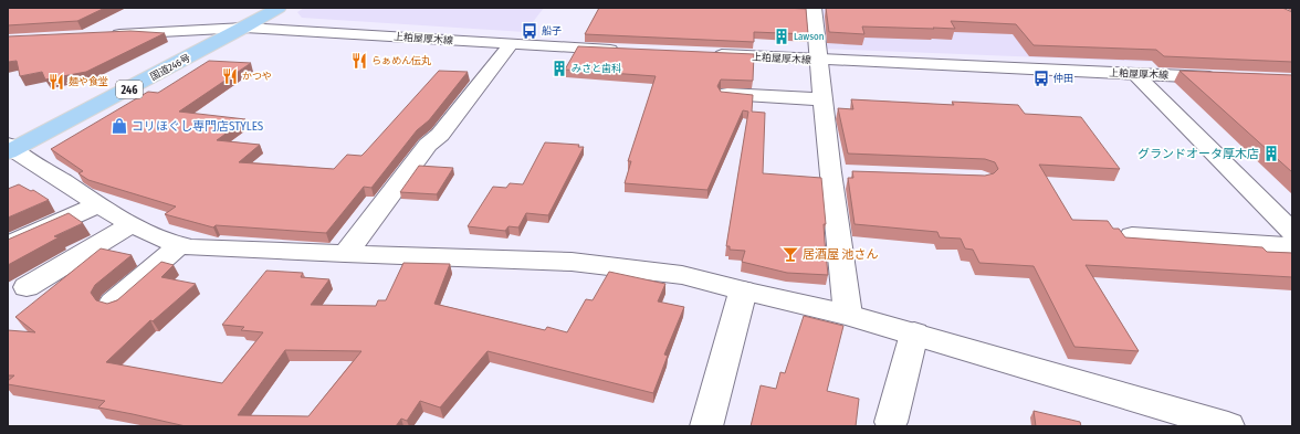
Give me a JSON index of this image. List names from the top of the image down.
{
  "streets": {
    "highway": ["国道246号", "246"],
    "street": ["上粕屋厚木線"]
  },
  "crossings": [
    ["上粕屋厚木線", "国道246号"]
  ],
  "places": {
    "bus stop": ["船子", "仲田"],
    "building": ["Lawson", "みさと歯科", "グランドオータ厚木店"],
    "restaurant": ["らぁめん伝丸", "かつや", "麺や食堂"],
    "shop": ["コリほぐし専門店STYLES"],
    "bar": ["居酒屋 池さん"]
  }
}
